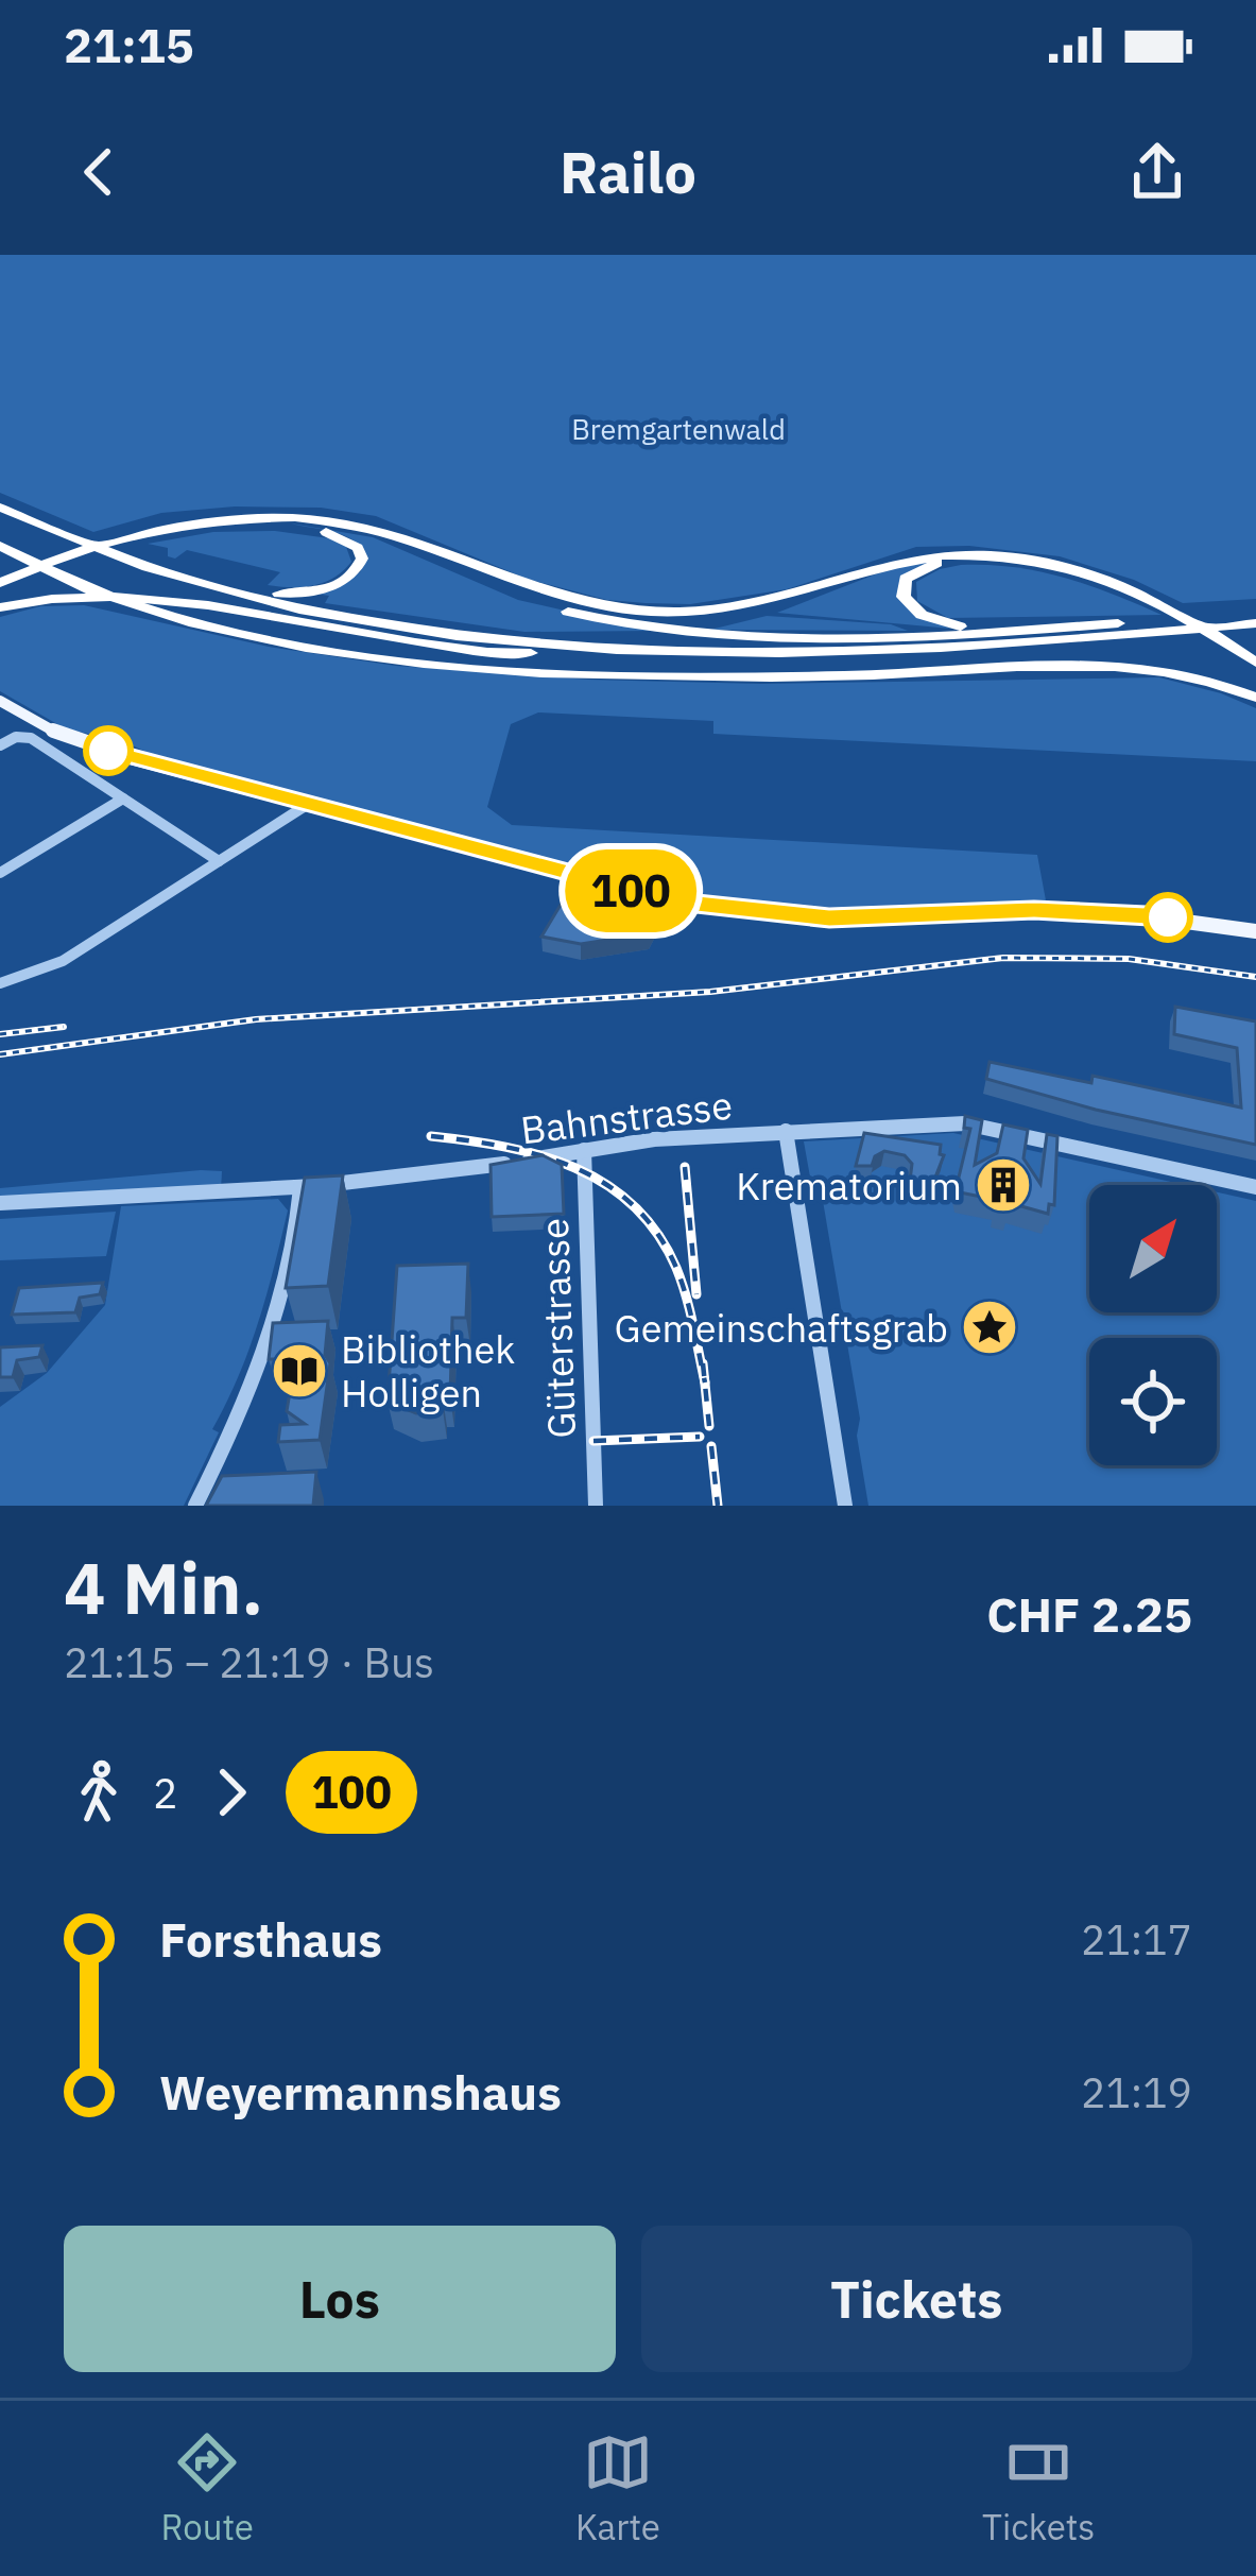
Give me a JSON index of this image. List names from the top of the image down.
{
  "streets": {
    "street": ["Bahnstrasse", "Güterstrasse"]
  },
  "crossings": [
    ["Bahnstrasse", "Güterstrasse"]
  ],
  "parks": ["Bremgartenwald"],
  "places": {
    "building": ["Krematorium"],
    "place": ["Gemeinschaftsgrab"],
    "library": ["Bibliothek Holligen"]
  },
  "lines": ["bus line 100"],
  "north": "top right",
  "page": {
    "status": "21:15",
    "header": "Railo",
    "on_map": "100",
    "heading": ["4 Min.", "21:15 – 21:19 · Bus", "CHF 2.25"],
    "legs": ["2", "100"],
    "list": [
      {
        "name": "Forsthaus",
        "value": "21:17"
      },
      {
        "name": "Weyermannshaus",
        "value": "21:19"
      }
    ],
    "buttons": ["Los", "Tickets"],
    "tabs": ["Route", "Karte", "Tickets"]
  }
}
